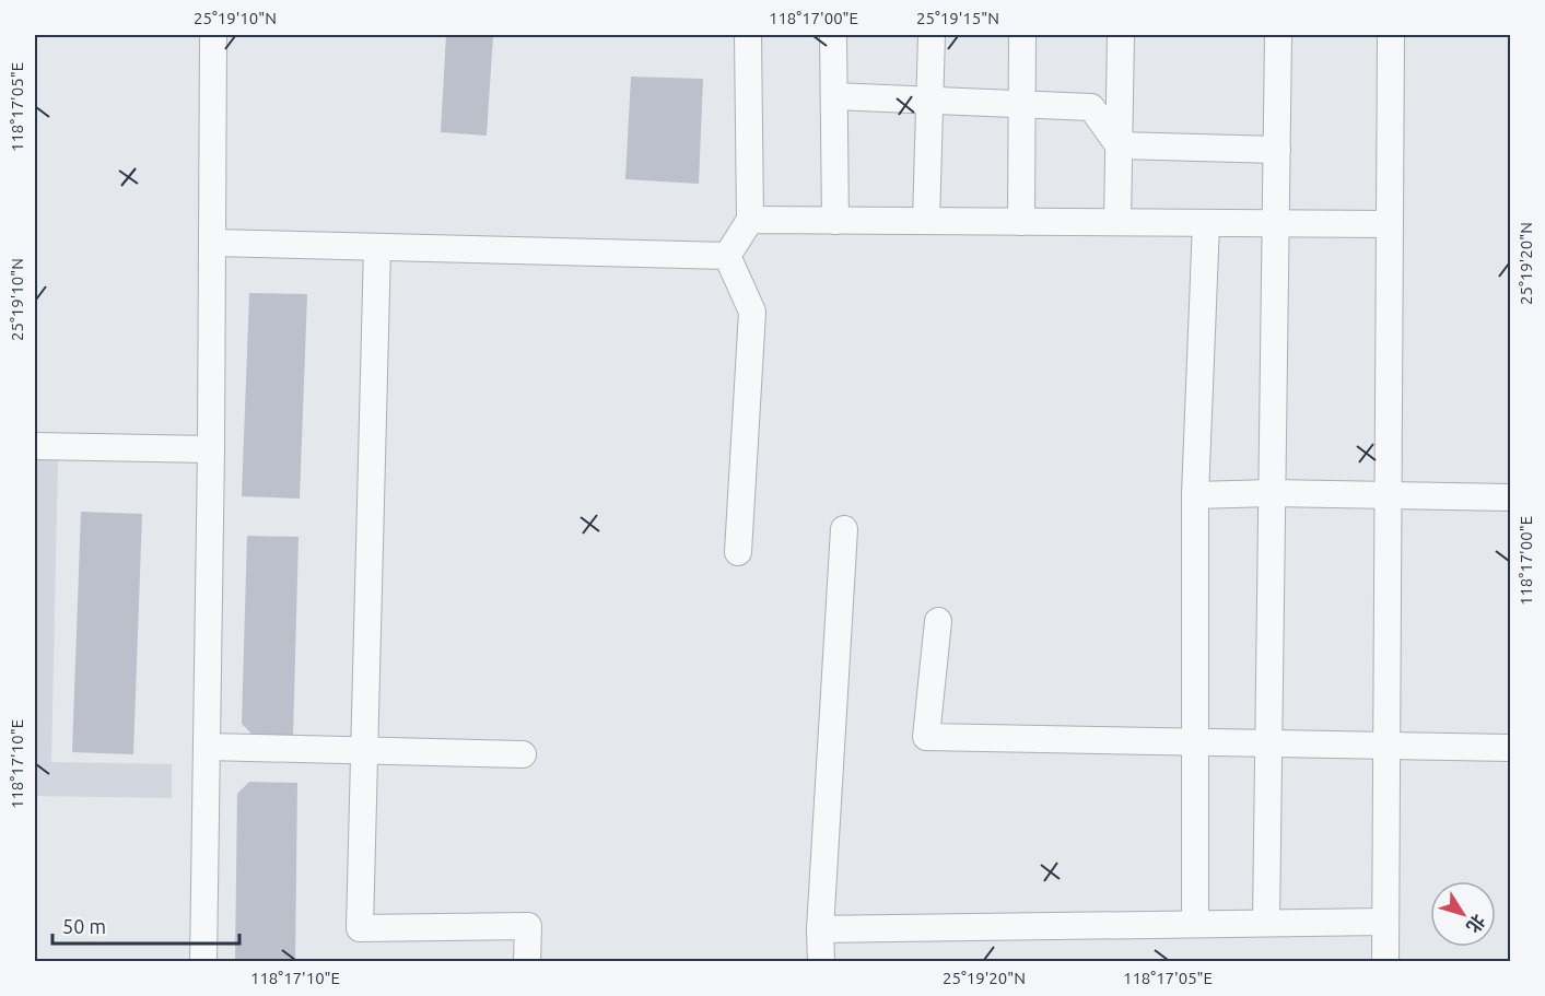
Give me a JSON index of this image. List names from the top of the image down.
{
  "scale_bar": "50 m",
  "north": "bottom right",
  "coordinates": [
    "25°19'10\"N",
    "118°17'00\"E",
    "25°19'15\"N",
    "118°17'05\"E",
    "25°19'20\"N",
    "118°17'10\"E"
  ]
}
